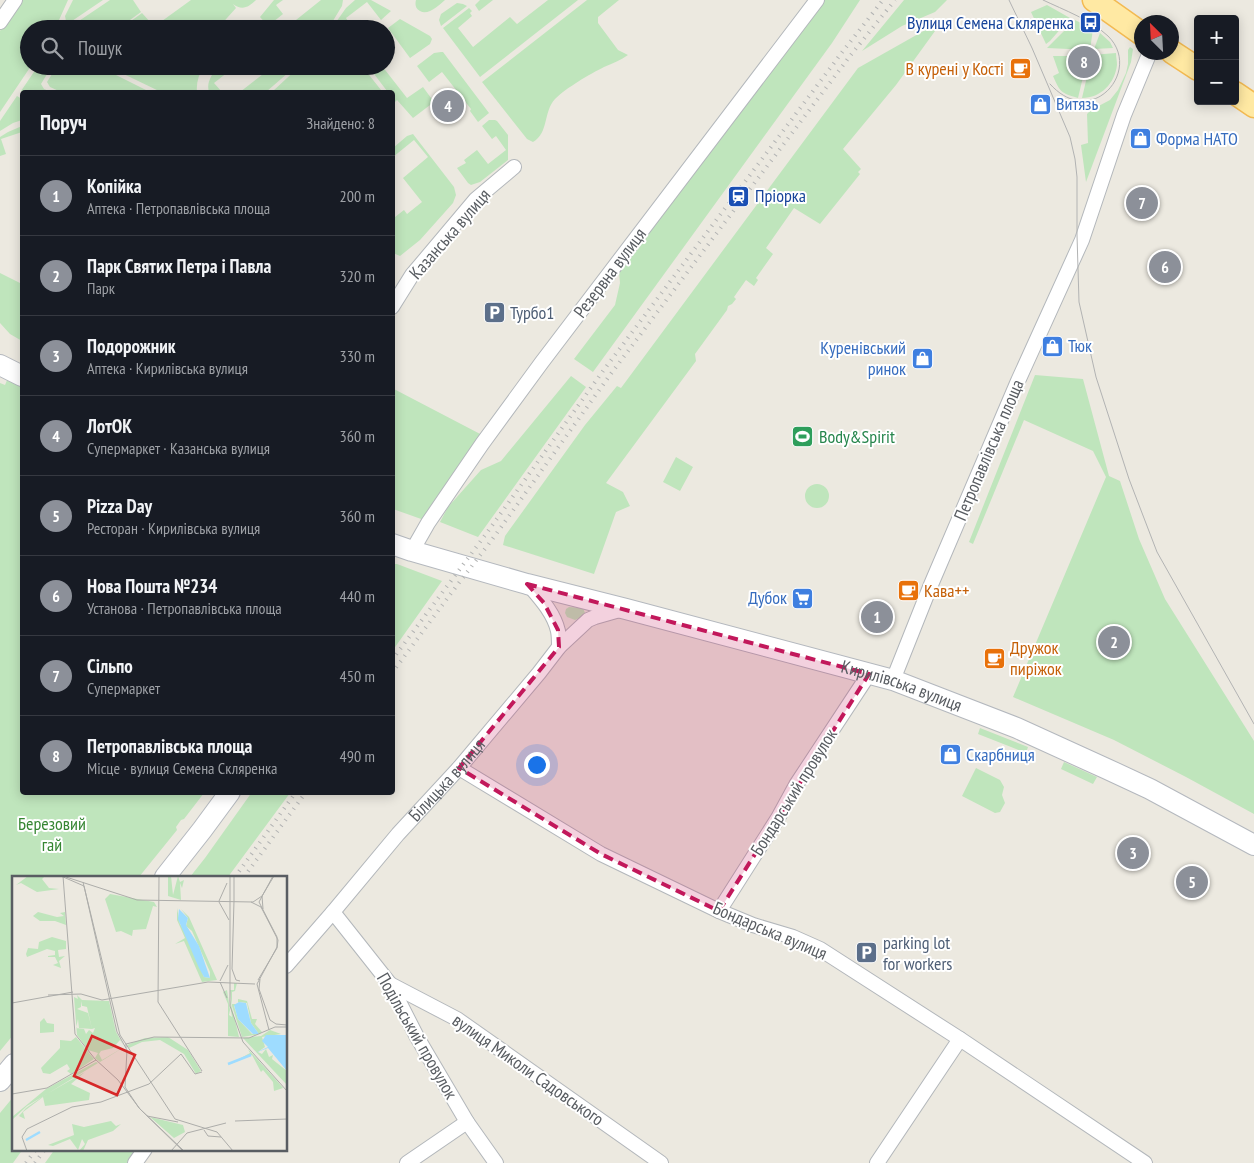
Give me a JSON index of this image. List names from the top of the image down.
{
  "streets": {
    "main road": ["Кирилівська вулиця"],
    "street": [
      "Казанська вулиця",
      "Резервна вулиця",
      "Петропавлівська площа",
      "Білицька вулиця",
      "Бондарський провулок",
      "Бондарська вулиця",
      "Подільський провулок",
      "вулиця Миколи Садовського"
    ]
  },
  "crossings": [
    ["Резервна вулиця", "Кирилівська вулиця"],
    ["Петропавлівська площа", "Кирилівська вулиця"],
    ["Кирилівська вулиця", "Білицька вулиця"],
    ["Кирилівська вулиця", "Бондарський провулок"],
    ["Білицька вулиця", "Бондарська вулиця"],
    ["Білицька вулиця", "Подільський провулок"],
    ["Бондарський провулок", "Бондарська вулиця"],
    ["Подільський провулок", "вулиця Миколи Садовського"]
  ],
  "parks": ["Березовий гай"],
  "places": {
    "bus stop": ["Вулиця Семена Скляренка"],
    "cafe": ["В курені у Кості", "Кава++", "Дружок пиріжок"],
    "shop": [
      "Витязь",
      "Форма НАТО",
      "Тюк",
      "Куренівський ринок",
      "Скарбниця"
    ],
    "station": ["Пріорка"],
    "parking": ["Турбо1", "parking lot for workers"],
    "sports": ["Body&Spirit"],
    "supermarket": ["Дубок"]
  },
  "north": "top left",
  "page": {
    "map_buttons": ["+", "−"],
    "search": "Пошук",
    "pins": [
      "8",
      "4",
      "7",
      "6",
      "1",
      "2",
      "3",
      "5"
    ],
    "heading": ["Поруч", "Знайдено: 8"],
    "list": [
      {
        "mark": "1",
        "name": "Копійка",
        "note": "Аптека · Петропавлівська площа",
        "value": "200 m"
      },
      {
        "mark": "2",
        "name": "Парк Святих Петра і Павла",
        "note": "Парк",
        "value": "320 m"
      },
      {
        "mark": "3",
        "name": "Подорожник",
        "note": "Аптека · Кирилівська вулиця",
        "value": "330 m"
      },
      {
        "mark": "4",
        "name": "ЛотОК",
        "note": "Супермаркет · Казанська вулиця",
        "value": "360 m"
      },
      {
        "mark": "5",
        "name": "Pizza Day",
        "note": "Ресторан · Кирилівська вулиця",
        "value": "360 m"
      },
      {
        "mark": "6",
        "name": "Нова Пошта №234",
        "note": "Установа · Петропавлівська площа",
        "value": "440 m"
      },
      {
        "mark": "7",
        "name": "Сільпо",
        "note": "Супермаркет",
        "value": "450 m"
      },
      {
        "mark": "8",
        "name": "Петропавлівська площа",
        "note": "Місце · вулиця Семена Скляренка",
        "value": "490 m"
      }
    ]
  }
}
